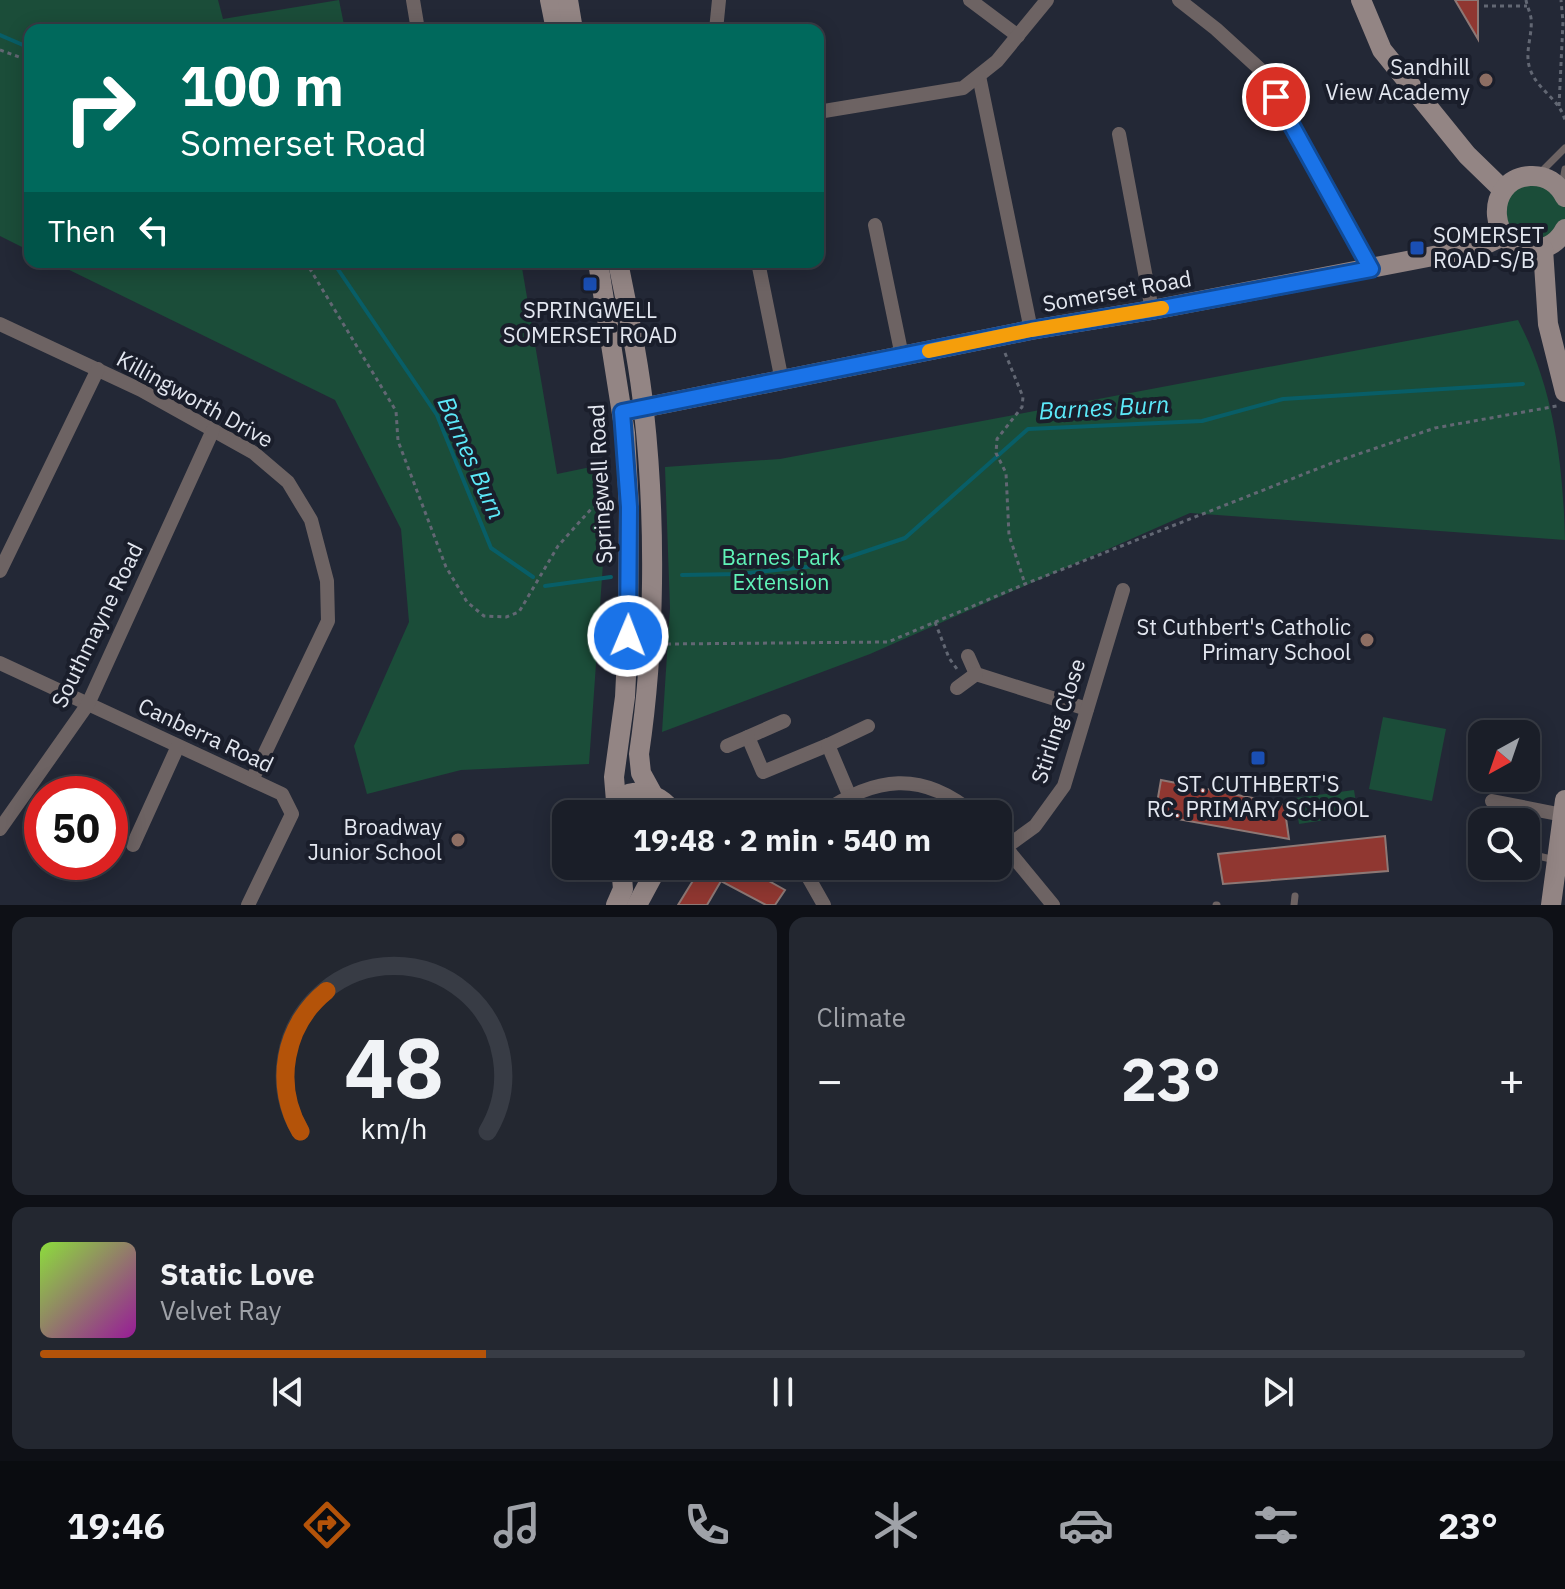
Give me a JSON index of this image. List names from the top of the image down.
{
  "streets": {
    "street": [
      "Somerset Road",
      "Killingworth Drive",
      "Springwell Road",
      "Southmayne Road",
      "Stirling Close",
      "Canberra Road"
    ]
  },
  "crossings": [
    ["Somerset Road", "Springwell Road"],
    ["Killingworth Drive", "Southmayne Road"],
    ["Killingworth Drive", "Canberra Road"],
    ["Southmayne Road", "Canberra Road"]
  ],
  "water": ["Barnes Burn"],
  "parks": ["Barnes Park Extension"],
  "places": {
    "other": ["Sandhill View Academy", "St Cuthbert's Catholic Primary School", "Broadway Junior School"],
    "transit": ["SOMERSET ROAD-S/B", "SPRINGWELL SOMERSET ROAD", "ST. CUTHBERT'S RC. PRIMARY SCHOOL"]
  },
  "north": "bottom left",
  "page": {
    "turn": ["100 m", "Somerset Road"],
    "then": "Then",
    "limit": "50",
    "trip": "19:48 · 2 min · 540 m",
    "tile": "Climate",
    "heat": ["−", "23°", "+"],
    "song": ["Static Love", "Velvet Ray"],
    "tabs": ["19:46", "23°"],
    "gauge": ["48", "km/h"]
  }
}
